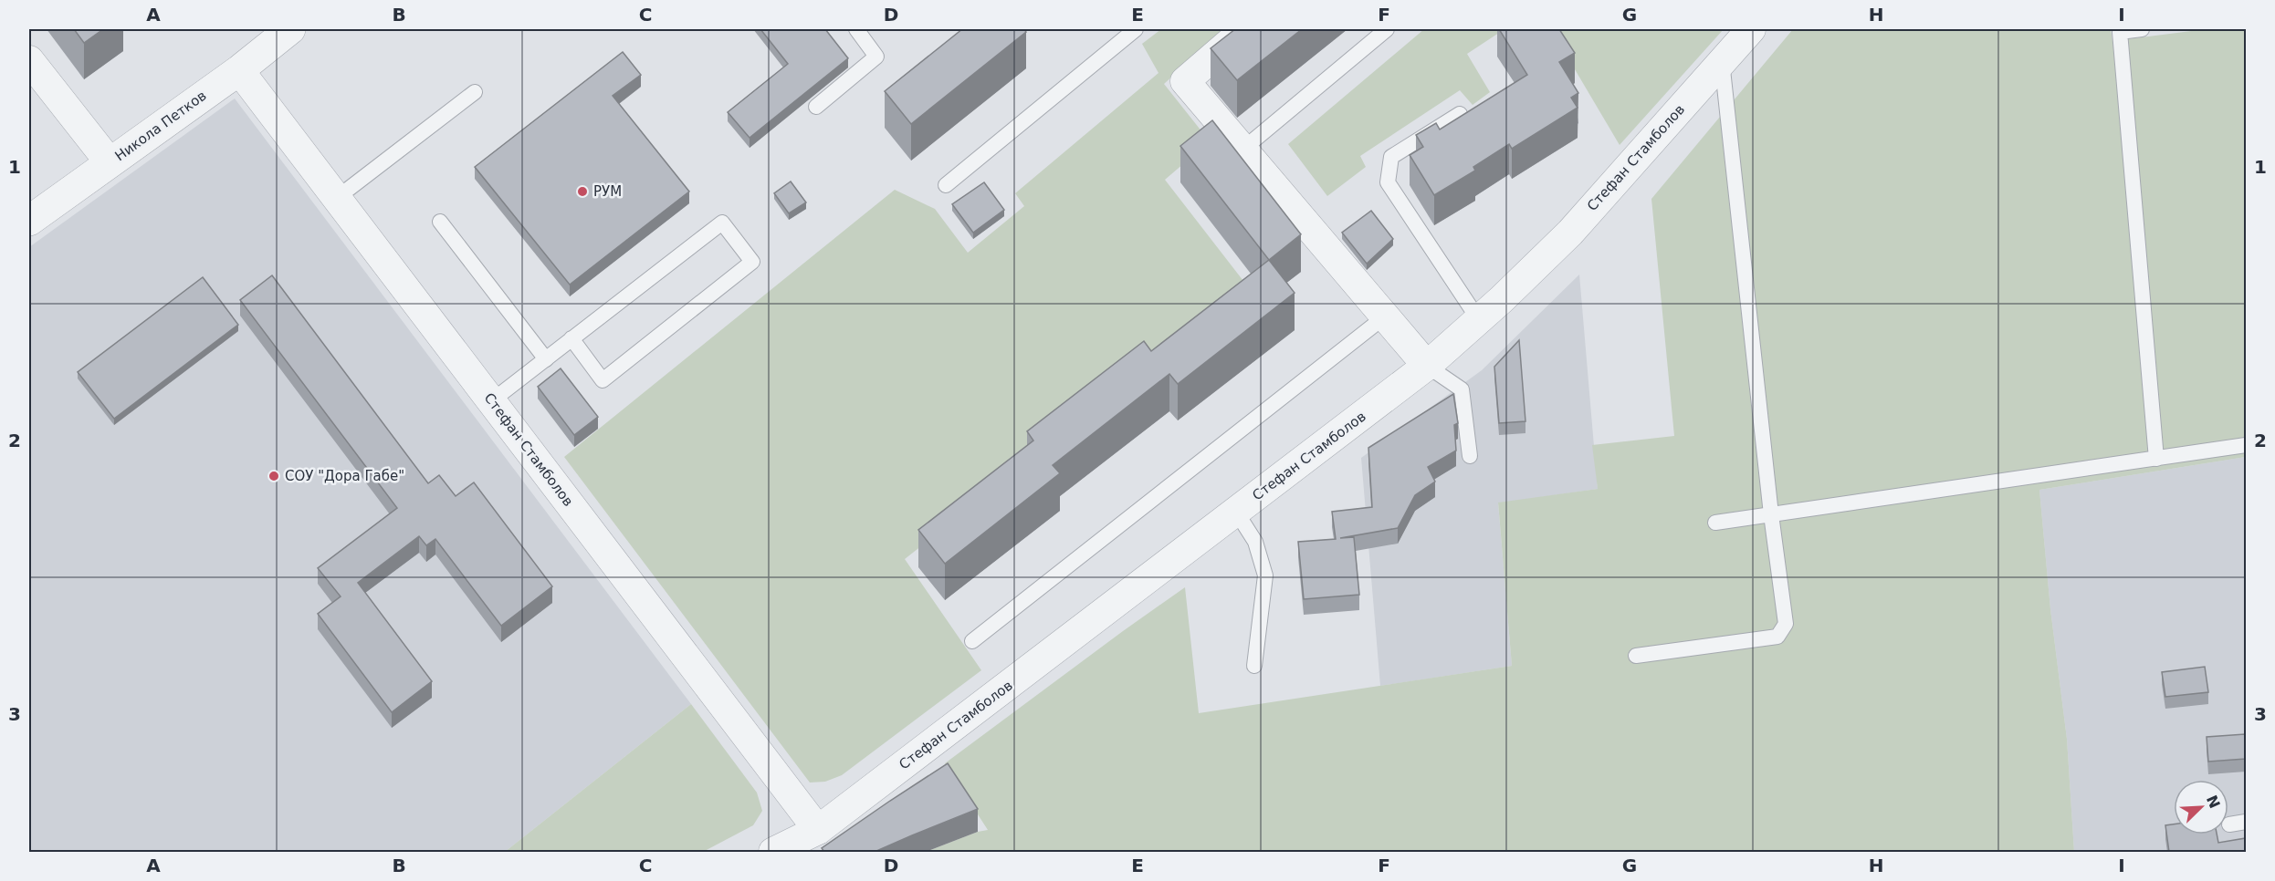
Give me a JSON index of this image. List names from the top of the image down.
{
  "streets": {
    "street": ["Никола Петков", "Стефан Стамболов"]
  },
  "crossings": [
    ["Никола Петков", "Стефан Стамболов"]
  ],
  "places": ["РУМ", "СОУ \"Дора Габе\""],
  "north": "top right",
  "grid": {
    "columns": [
      "A",
      "B",
      "C",
      "D",
      "E",
      "F",
      "G",
      "H",
      "I"
    ],
    "rows": ["1", "2", "3"]
  }
}
